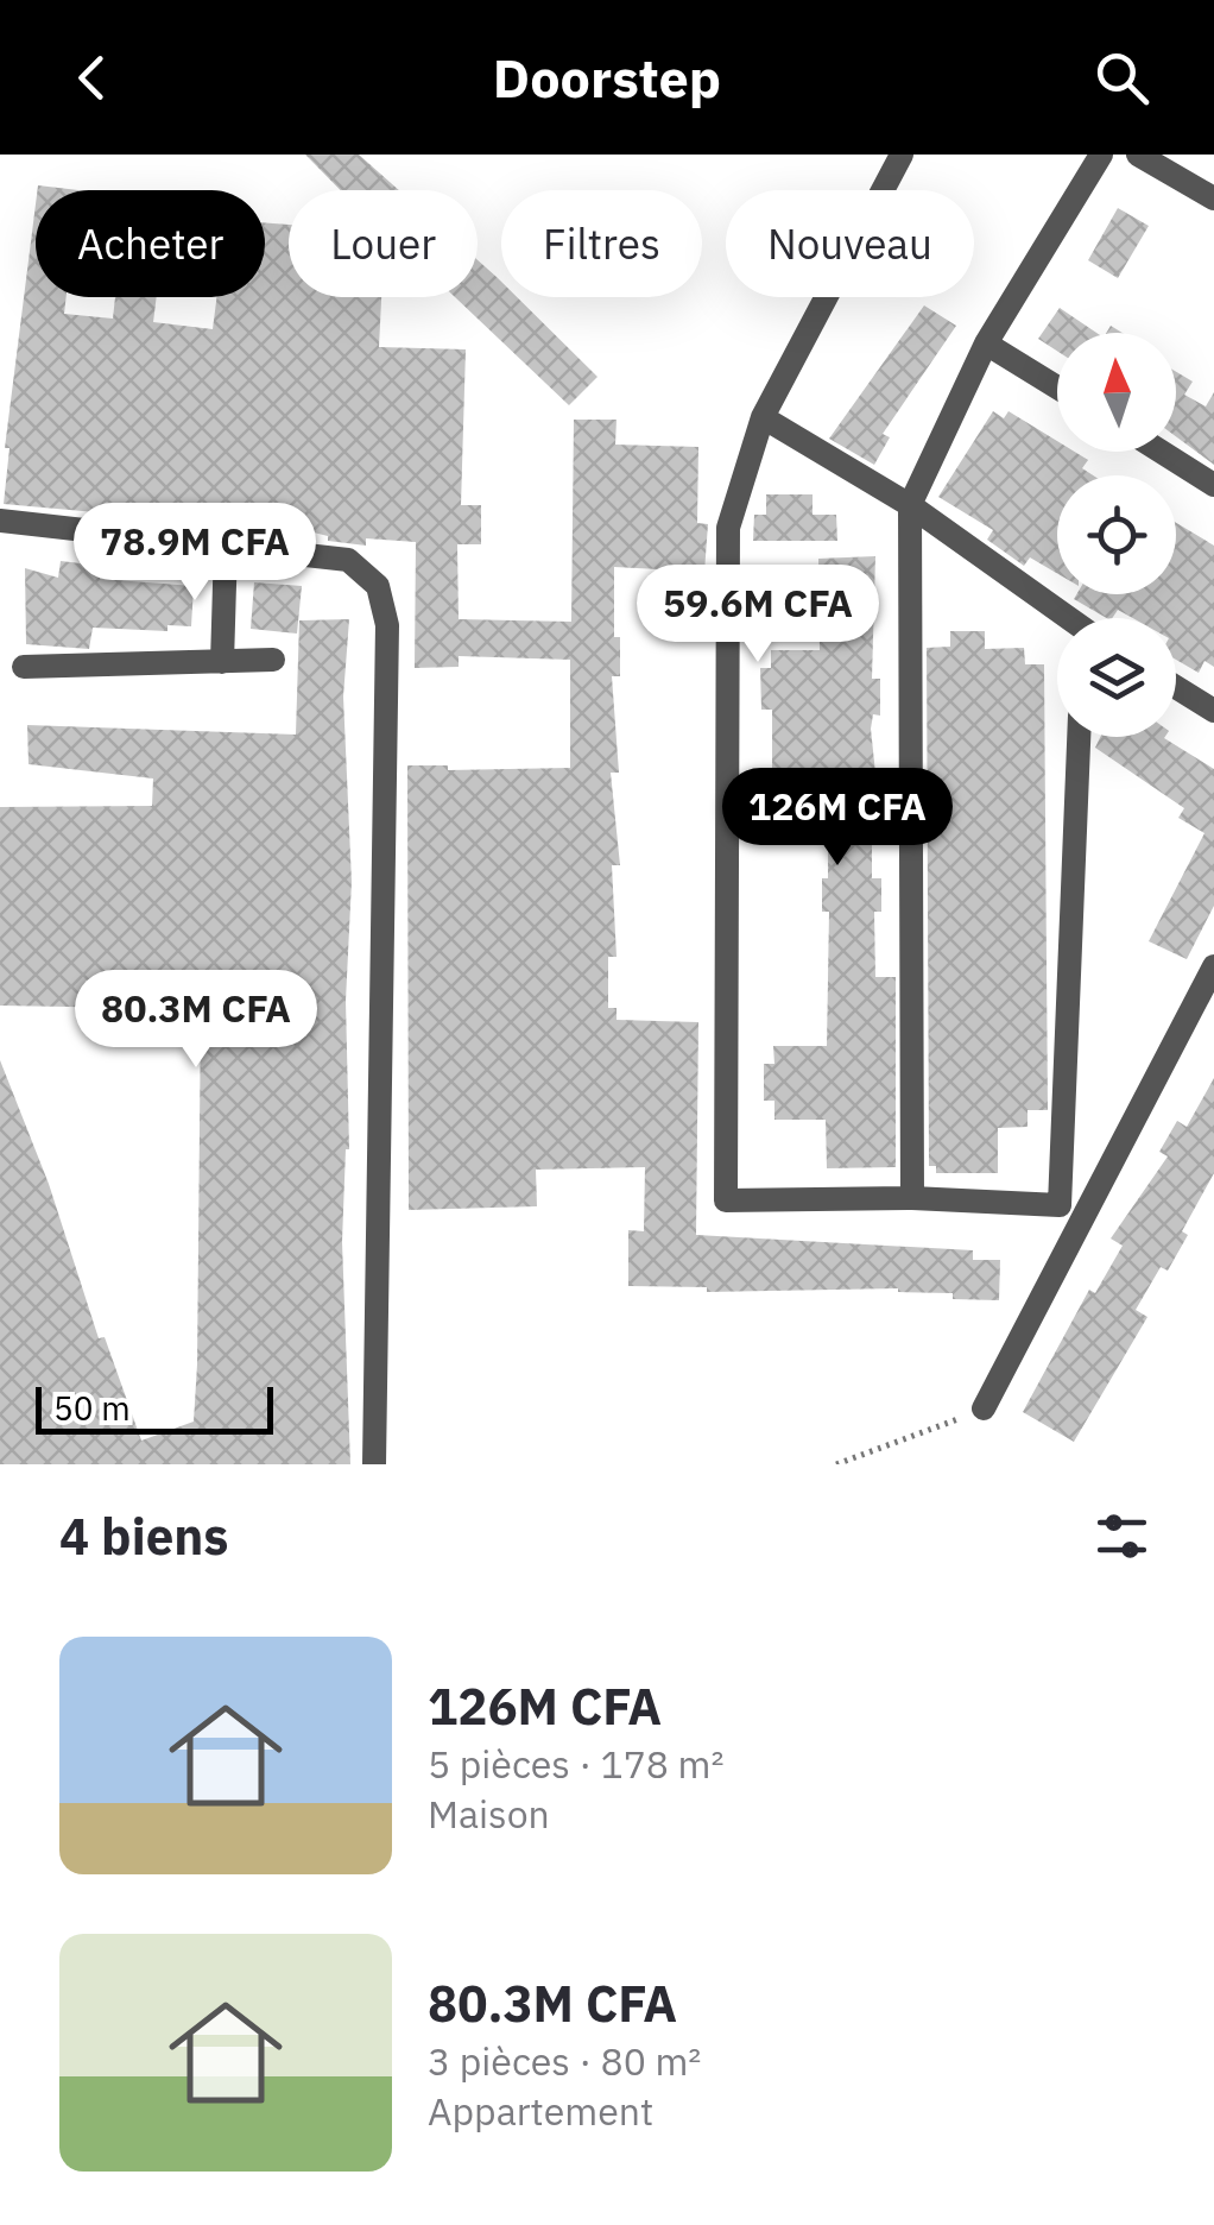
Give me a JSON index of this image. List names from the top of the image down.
{
  "scale_bar": "50 m",
  "north": "top",
  "page": {
    "header": "Doorstep",
    "chip": [
      "Acheter",
      "Louer",
      "Filtres",
      "Nouveau"
    ],
    "price": [
      "78.9M CFA",
      "59.6M CFA",
      "126M CFA",
      "80.3M CFA"
    ],
    "scale": "50 m",
    "heading": "4 biens",
    "list": [
      {
        "name": "126M CFA",
        "note": "5 pièces · 178 m² · Maison"
      },
      {
        "name": "80.3M CFA",
        "note": "3 pièces · 80 m² · Appartement"
      }
    ]
  }
}
